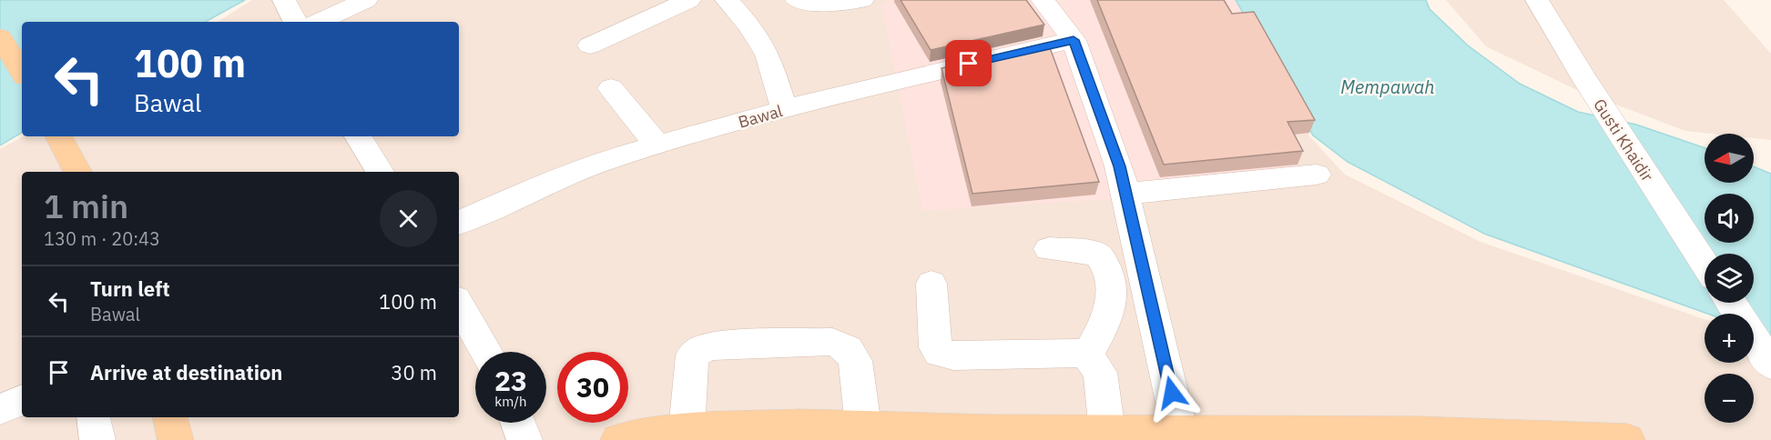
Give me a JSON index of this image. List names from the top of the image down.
{
  "streets": {
    "street": ["Bawal", "Gusti Khaidir"]
  },
  "water": ["Mempawah"],
  "north": "left",
  "page": {
    "turn": ["100 m", "Bawal"],
    "map_buttons": ["+", "−"],
    "heading": ["1 min", "130 m · 20:43"],
    "list": [
      {
        "name": "Turn left",
        "note": "Bawal",
        "value": "100 m"
      },
      {
        "name": "Arrive at destination",
        "value": "30 m"
      }
    ],
    "speed": "23 km/h",
    "limit": "30"
  }
}
